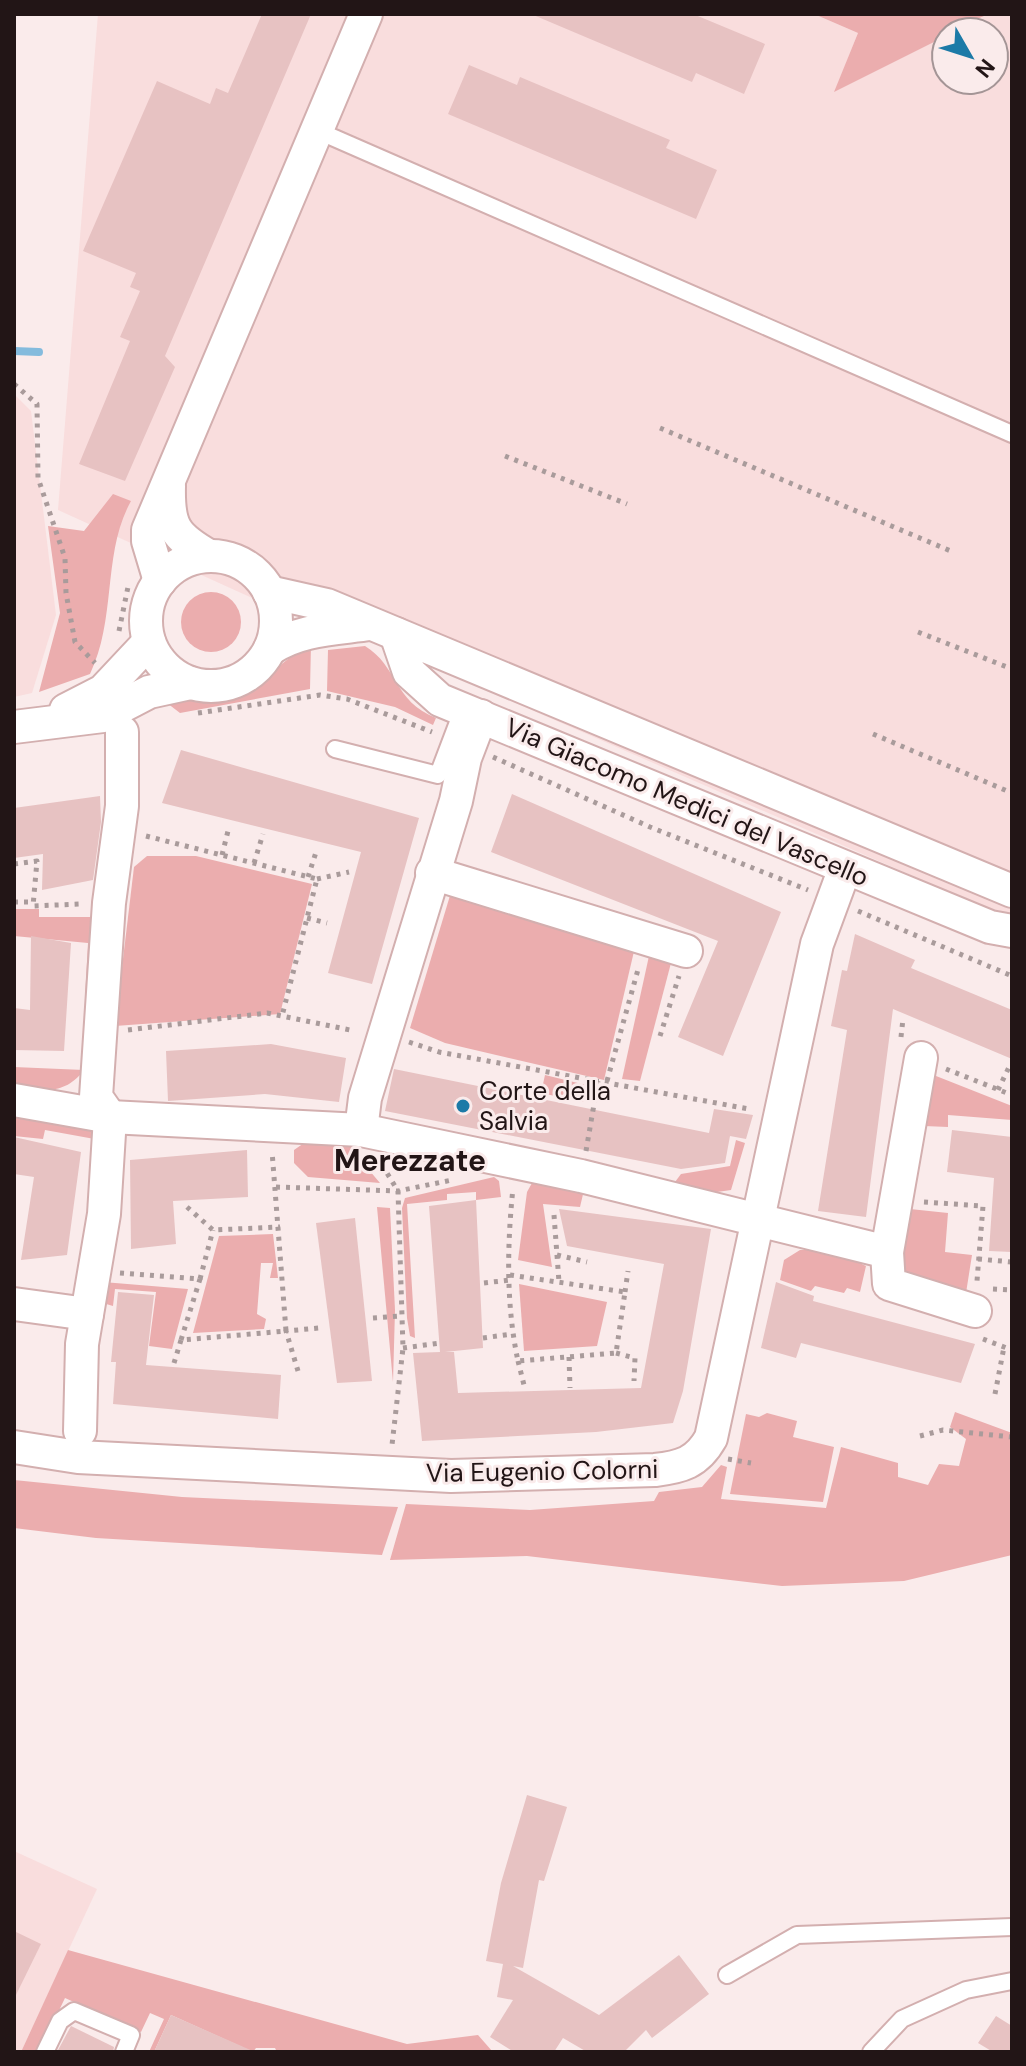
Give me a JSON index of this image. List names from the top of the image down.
{
  "streets": {
    "street": ["Via Giacomo Medici del Vascello", "Via Eugenio Colorni"]
  },
  "crossings": [
    ["Via Giacomo Medici del Vascello", "Via Eugenio Colorni"]
  ],
  "districts": ["Merezzate"],
  "places": ["Corte della Salvia"],
  "north": "bottom right"
}
